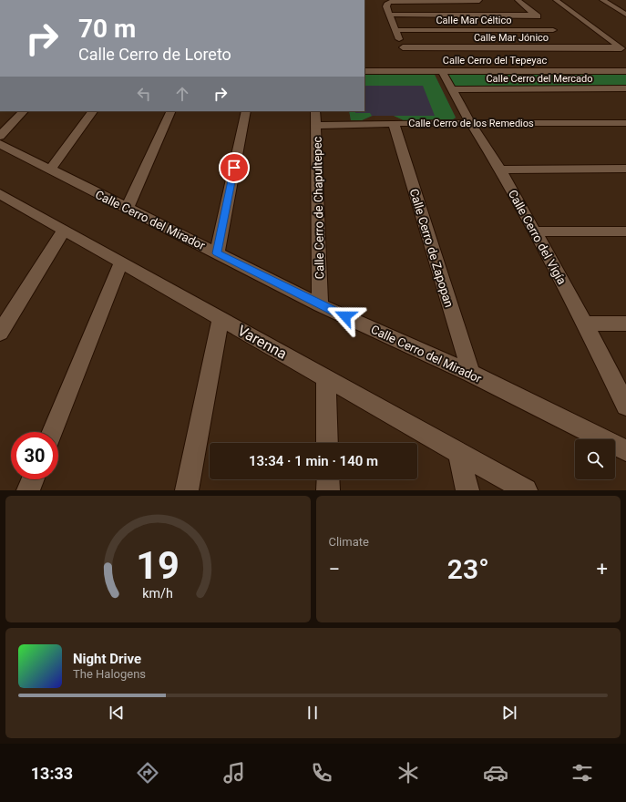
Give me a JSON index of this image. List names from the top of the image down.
{
  "streets": {
    "street": [
      "Calle Mar Céltico",
      "Calle Mar Jónico",
      "Calle Cerro del Tepeyac",
      "Calle Cerro del Mercado",
      "Calle Cerro de los Remedios",
      "Calle Cerro de Chapultepec",
      "Calle Cerro del Mirador",
      "Calle Cerro del Vigía",
      "Calle Cerro de Zapopan",
      "Varenna"
    ]
  },
  "crossings": [
    ["Calle Cerro del Tepeyac", "Calle Cerro del Vigía"],
    ["Calle Cerro del Mercado", "Calle Cerro del Vigía"],
    ["Calle Cerro de los Remedios", "Calle Cerro de Chapultepec"],
    ["Calle Cerro de los Remedios", "Calle Cerro del Vigía"],
    ["Calle Cerro de los Remedios", "Calle Cerro de Zapopan"],
    ["Calle Cerro de Chapultepec", "Calle Cerro del Mirador"],
    ["Calle Cerro del Mirador", "Calle Cerro de Zapopan"]
  ],
  "page": {
    "turn": ["70 m", "Calle Cerro de Loreto"],
    "limit": "30",
    "trip": "13:34 · 1 min · 140 m",
    "tile": "Climate",
    "heat": ["−", "23°", "+"],
    "song": ["Night Drive", "The Halogens"],
    "tabs": "13:33",
    "gauge": ["19", "km/h"]
  }
}
